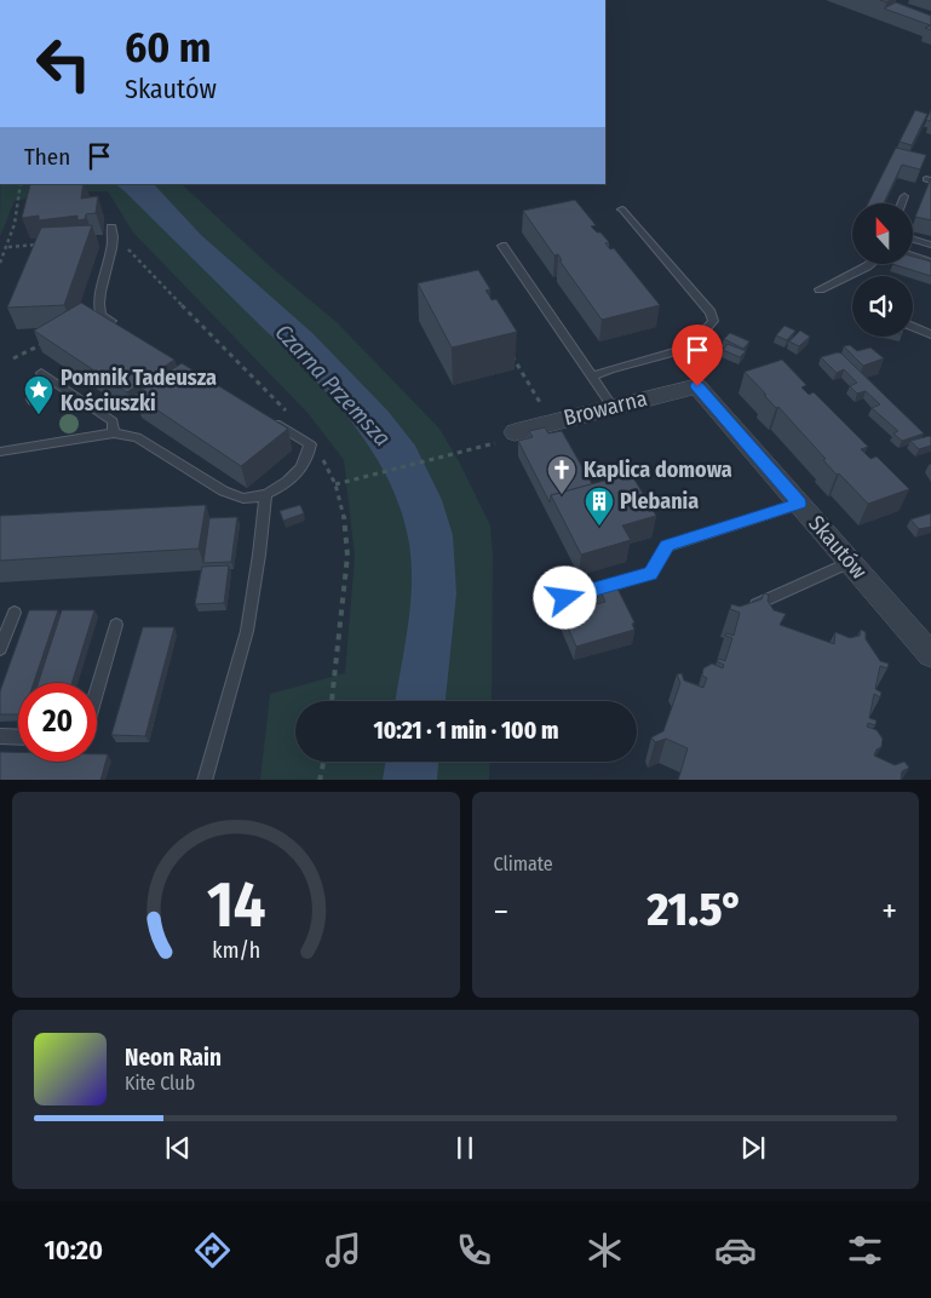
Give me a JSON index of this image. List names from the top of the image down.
{
  "streets": {
    "street": ["Browarna", "Skautów"]
  },
  "crossings": [
    ["Browarna", "Skautów"]
  ],
  "water": ["Czarna Przemsza"],
  "places": {
    "place": ["Pomnik Tadeusza Kościuszki"],
    "church": ["Kaplica domowa"],
    "building": ["Plebania"]
  },
  "north": "top",
  "page": {
    "turn": ["60 m", "Skautów"],
    "then": "Then",
    "limit": "20",
    "trip": "10:21 · 1 min · 100 m",
    "tile": "Climate",
    "heat": ["−", "21.5°", "+"],
    "song": ["Neon Rain", "Kite Club"],
    "tabs": "10:20",
    "gauge": ["14", "km/h"]
  }
}
